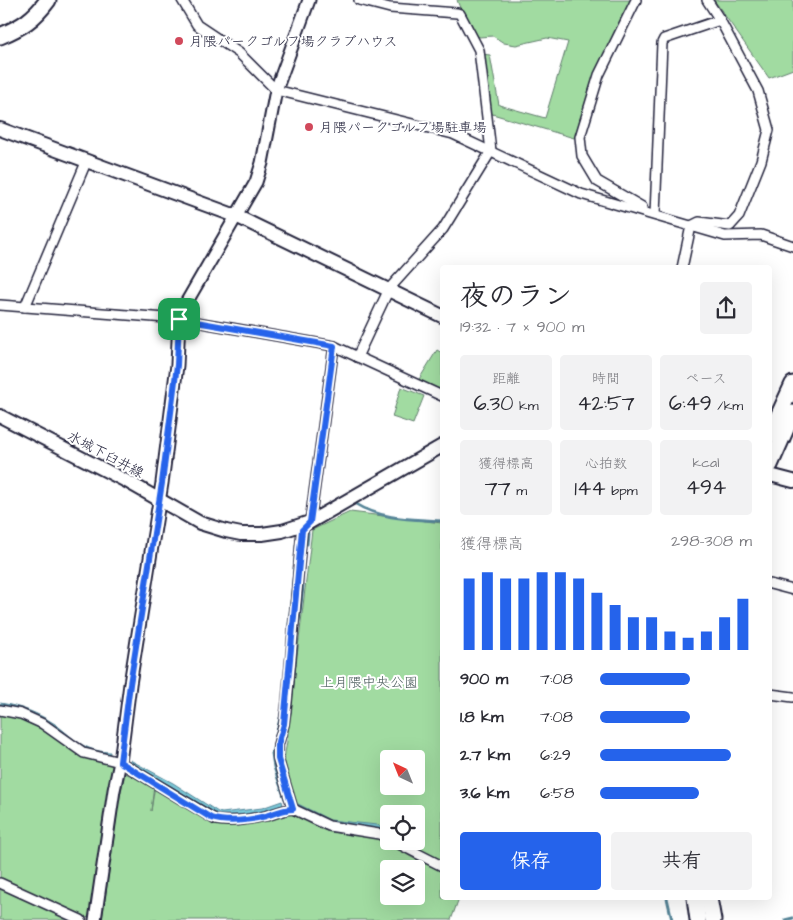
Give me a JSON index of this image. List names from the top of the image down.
{
  "streets": {
    "main road": ["水城下臼井線"]
  },
  "parks": ["上月隈中央公園"],
  "places": ["月隈パークゴルフ場クラブハウス", "月隈パークゴルフ場駐車場"],
  "north": "top left",
  "page": {
    "heading": ["夜のラン", "19:32 · 7 × 900 m"],
    "stats": [
      ["距離", "6.30 km"],
      ["時間", "42:57"],
      ["ペース", "6:49 /km"],
      ["獲得標高", "77 m"],
      ["心拍数", "144 bpm"],
      ["kcal", "494"]
    ],
    "chart": ["獲得標高", "298–308 m"],
    "list": [
      {
        "name": "900 m",
        "note": "7:08"
      },
      {
        "name": "1.8 km",
        "note": "7:08"
      },
      {
        "name": "2.7 km",
        "note": "6:29"
      },
      {
        "name": "3.6 km",
        "note": "6:58"
      }
    ],
    "buttons": ["保存", "共有"]
  }
}
